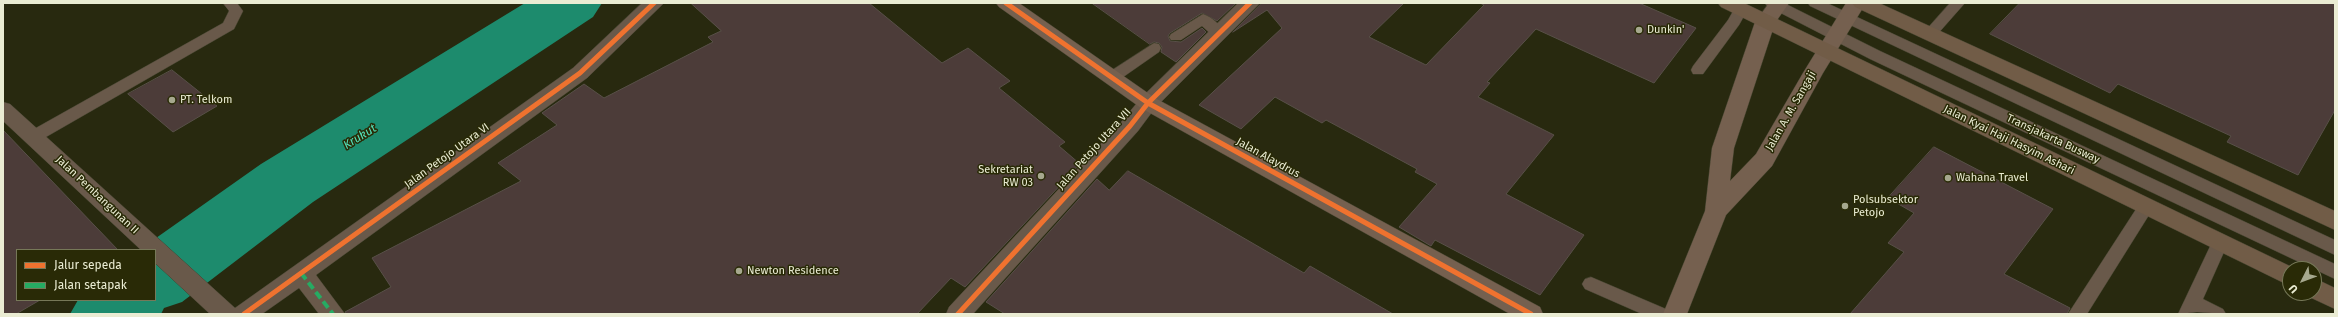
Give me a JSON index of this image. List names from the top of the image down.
{
  "streets": {
    "main road": ["Jalan Kyai Haji Hasyim Ashari"],
    "street": [
      "Jalan A. M. Sangaji",
      "Jalan Petojo Utara VII",
      "Jalan Petojo Utara VI",
      "Jalan Alaydrus",
      "Jalan Pembangunan II"
    ],
    "lane": ["Transjakarta Busway"]
  },
  "crossings": [
    ["Jalan A. M. Sangaji", "Transjakarta Busway"],
    ["Jalan A. M. Sangaji", "Jalan Kyai Haji Hasyim Ashari"],
    ["Transjakarta Busway", "Jalan Kyai Haji Hasyim Ashari"],
    ["Jalan Petojo Utara VII", "Jalan Alaydrus"]
  ],
  "water": ["Krukut"],
  "places": [
    "Dunkin'",
    "PT. Telkom",
    "Sekretariat RW 03",
    "Wahana Travel",
    "Polsubsektor Petojo",
    "Newton Residence"
  ],
  "legend": ["Jalur sepeda", "Jalan setapak"],
  "north": "bottom left"
}
